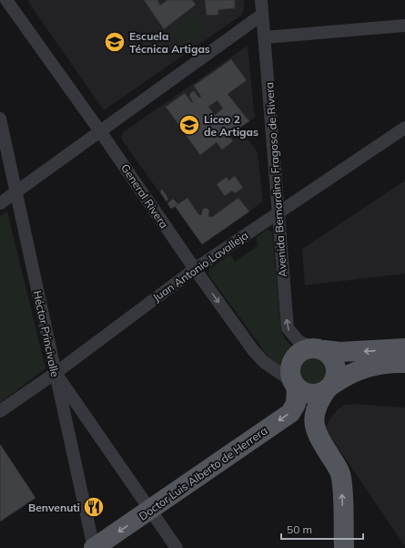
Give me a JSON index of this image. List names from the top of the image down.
{
  "streets": {
    "main road": ["Doctor Luis Alberto de Herrera"],
    "street": [
      "Avenida Bernardina Fragoso de Rivera",
      "General Rivera",
      "Juan Antonio Lavalleja",
      "Héctor Princivalle"
    ]
  },
  "crossings": [
    ["Avenida Bernardina Fragoso de Rivera", "General Rivera"],
    ["Avenida Bernardina Fragoso de Rivera", "Juan Antonio Lavalleja"],
    ["Avenida Bernardina Fragoso de Rivera", "Doctor Luis Alberto de Herrera"],
    ["General Rivera", "Juan Antonio Lavalleja"],
    ["General Rivera", "Doctor Luis Alberto de Herrera"],
    ["Juan Antonio Lavalleja", "Héctor Princivalle"],
    ["Héctor Princivalle", "Doctor Luis Alberto de Herrera"]
  ],
  "one_way": ["Avenida Bernardina Fragoso de Rivera", "Doctor Luis Alberto de Herrera"],
  "places": {
    "school or university": ["Escuela Técnica Artigas", "Liceo 2 de Artigas"],
    "restaurant": ["Benvenuti"]
  },
  "scale_bar": "50 m"
}
